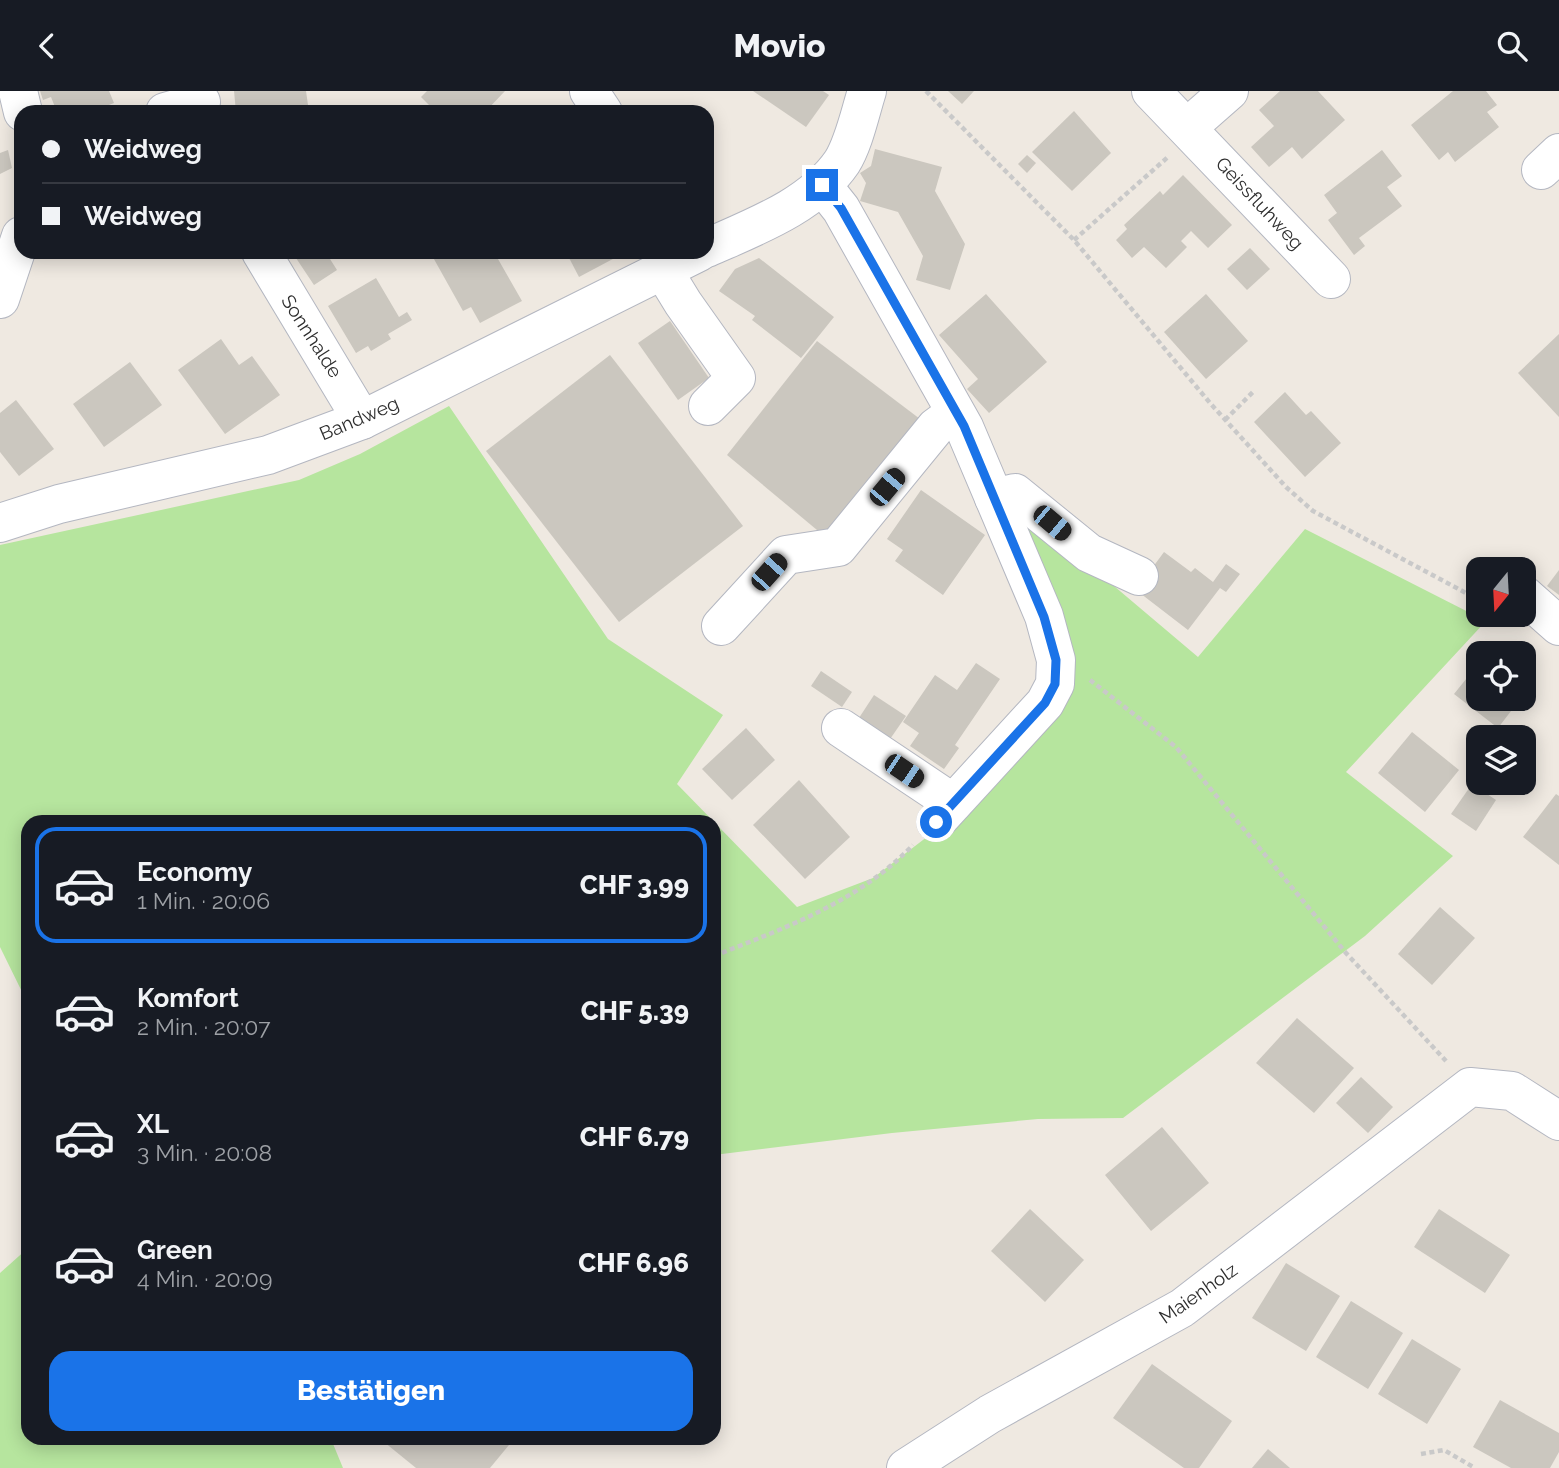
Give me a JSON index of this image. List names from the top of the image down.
{
  "streets": {
    "street": [
      "Geissfluhweg",
      "Sonnhalde",
      "Bandweg",
      "Maienholz"
    ]
  },
  "crossings": [
    ["Sonnhalde", "Bandweg"]
  ],
  "north": "bottom",
  "page": {
    "header": "Movio",
    "banner": ["Weidweg", "Weidweg"],
    "list": [
      {
        "name": "Economy",
        "note": "1 Min. · 20:06",
        "value": "CHF 3.99"
      },
      {
        "name": "Komfort",
        "note": "2 Min. · 20:07",
        "value": "CHF 5.39"
      },
      {
        "name": "XL",
        "note": "3 Min. · 20:08",
        "value": "CHF 6.79"
      },
      {
        "name": "Green",
        "note": "4 Min. · 20:09",
        "value": "CHF 6.96"
      }
    ],
    "buttons": "Bestätigen"
  }
}
